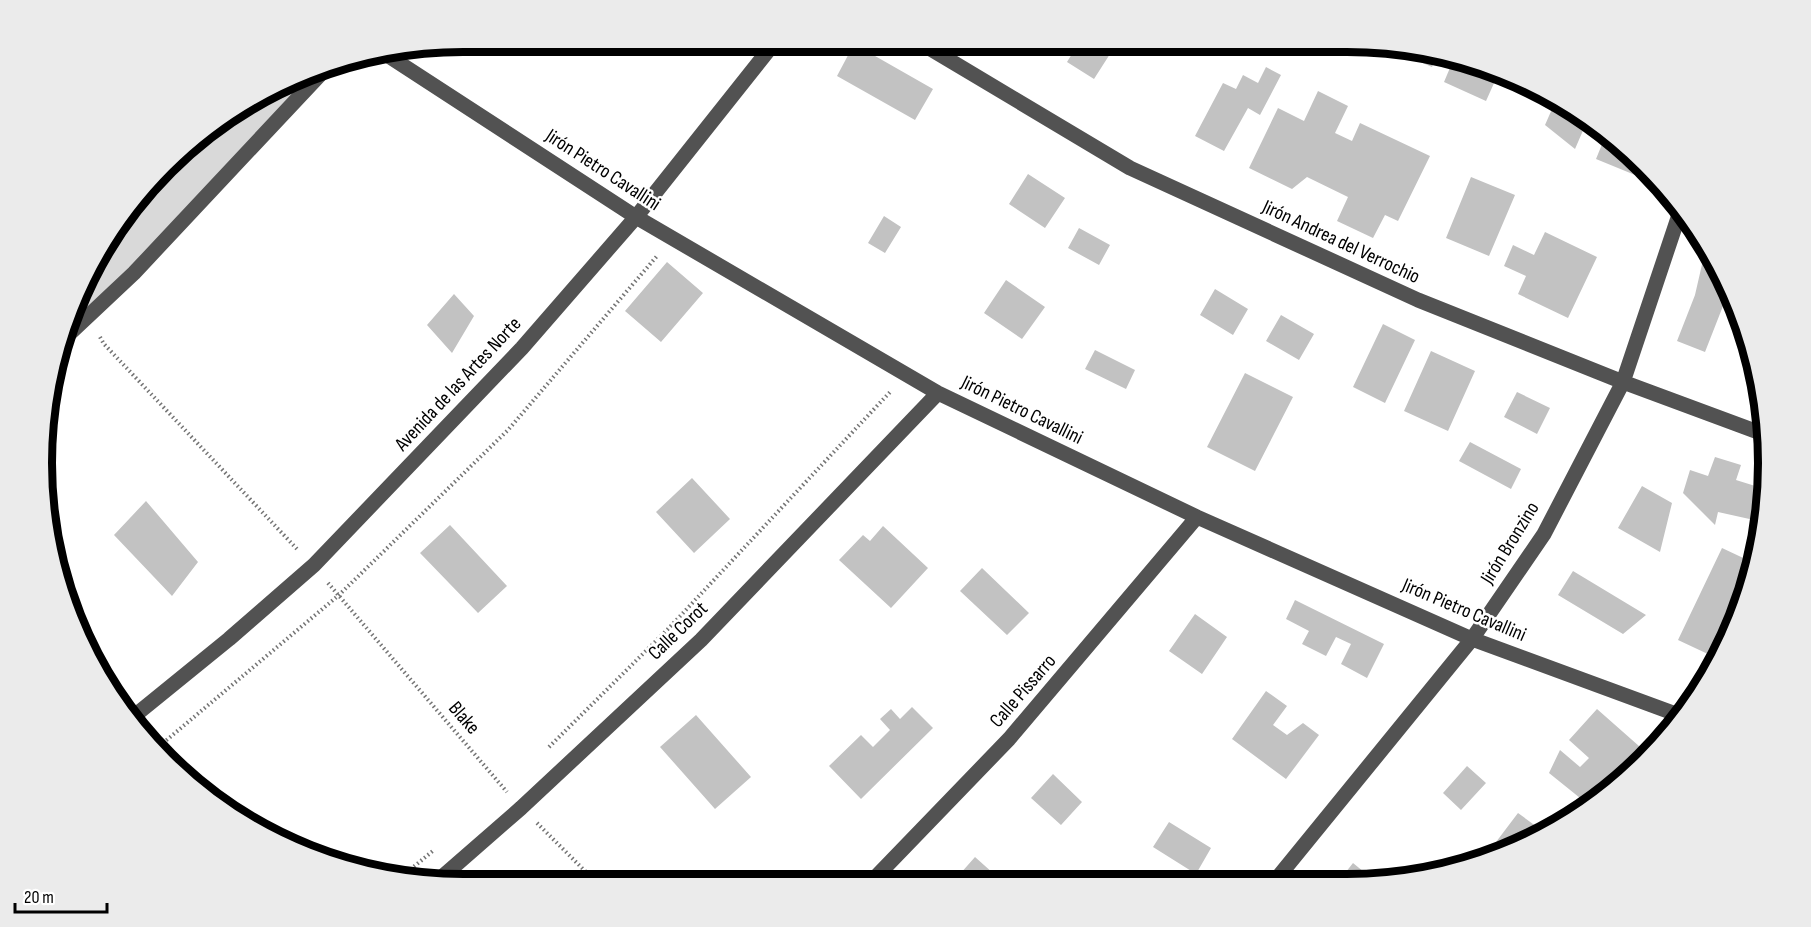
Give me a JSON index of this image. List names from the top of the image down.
{
  "streets": {
    "street": [
      "Jirón Pietro Cavallini",
      "Jirón Andrea del Verrochio",
      "Avenida de las Artes Norte",
      "Jirón Bronzino",
      "Calle Corot",
      "Calle Pissarro"
    ],
    "path": ["Blake"]
  },
  "crossings": [
    ["Jirón Pietro Cavallini", "Avenida de las Artes Norte"],
    ["Jirón Pietro Cavallini", "Jirón Bronzino"],
    ["Jirón Pietro Cavallini", "Calle Corot"],
    ["Jirón Pietro Cavallini", "Calle Pissarro"],
    ["Jirón Andrea del Verrochio", "Jirón Bronzino"],
    ["Avenida de las Artes Norte", "Blake"],
    ["Calle Corot", "Blake"]
  ],
  "scale_bar": "20 m"
}
